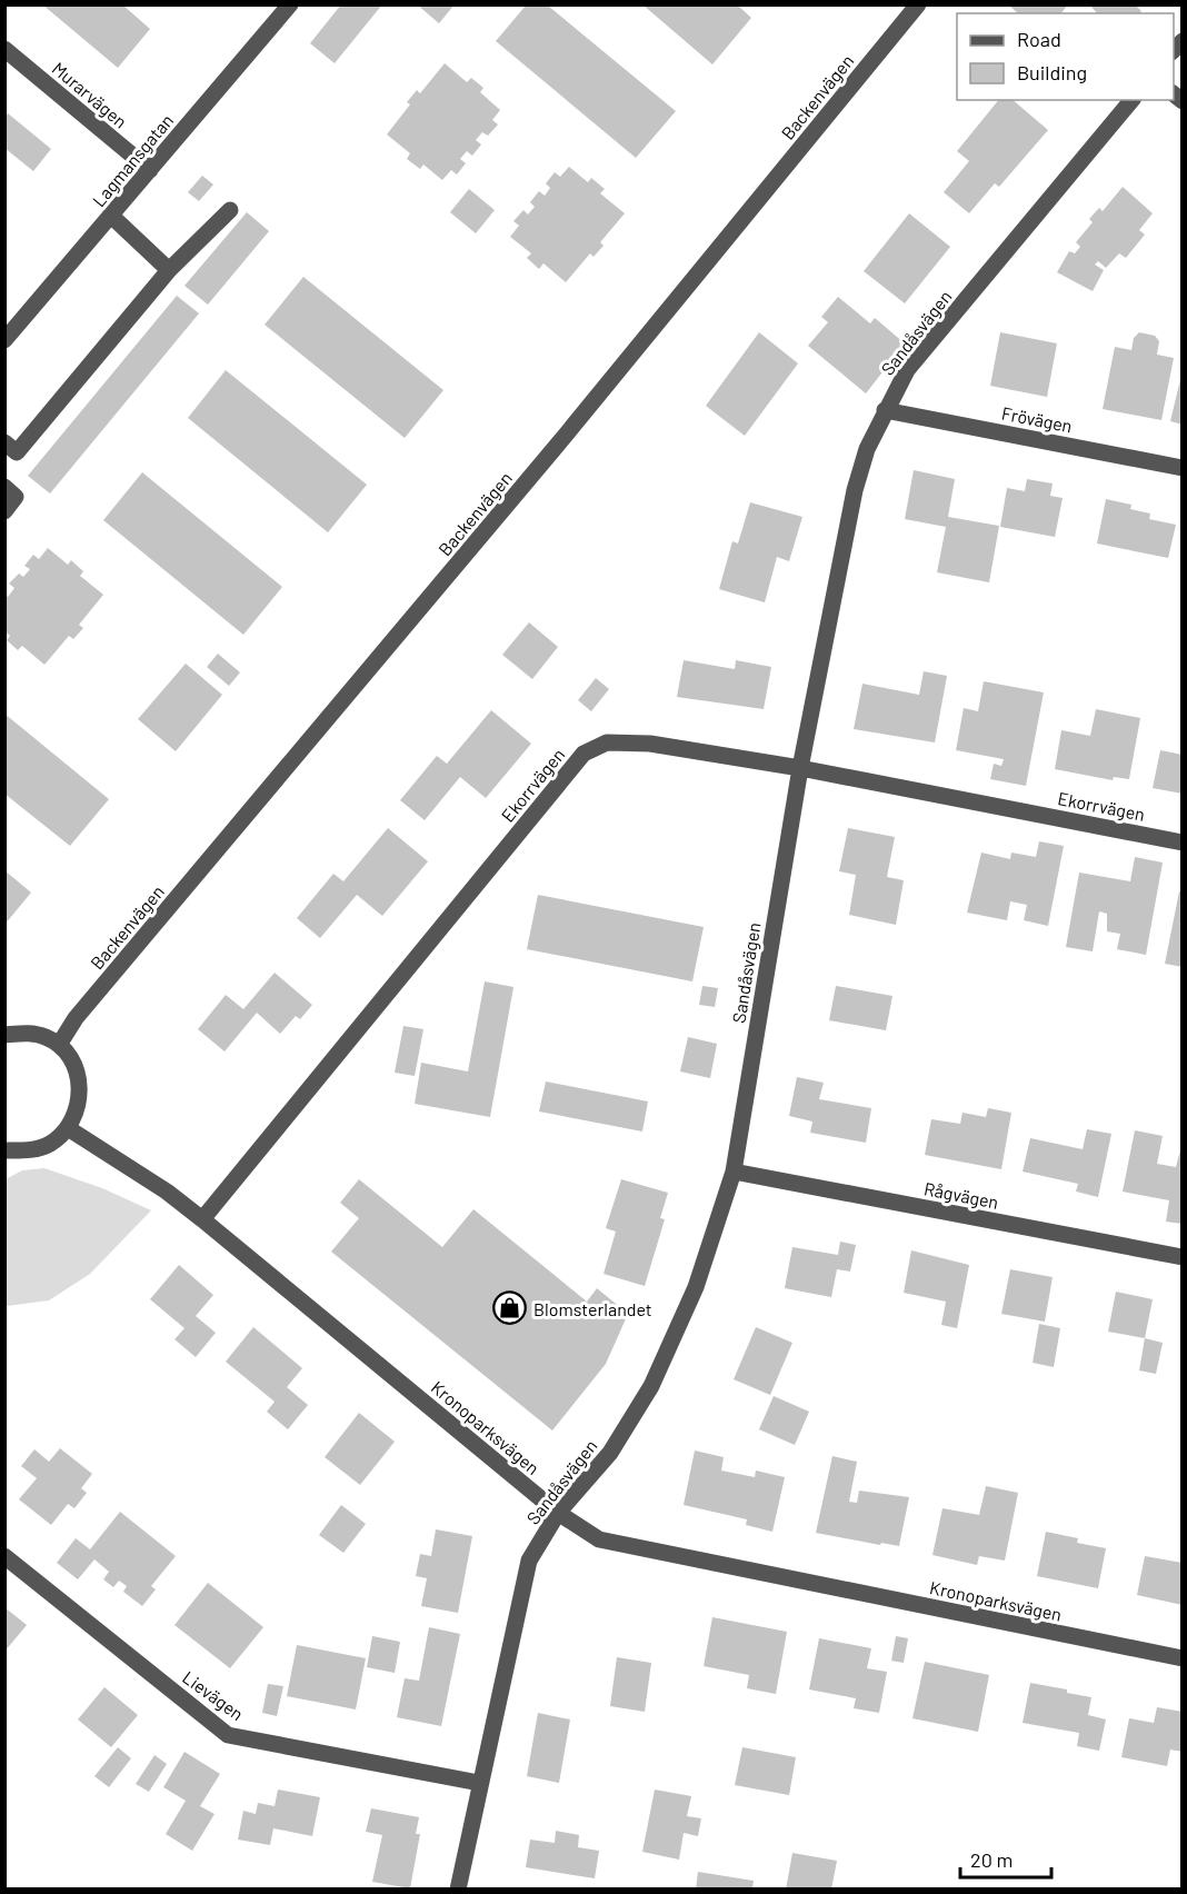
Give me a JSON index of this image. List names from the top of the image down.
{
  "streets": {
    "street": [
      "Murarvägen",
      "Backenvägen",
      "Lagmansgatan",
      "Sandåsvägen",
      "Frövägen",
      "Ekorrvägen",
      "Rågvägen",
      "Kronoparksvägen",
      "Lievägen"
    ]
  },
  "crossings": [
    ["Murarvägen", "Lagmansgatan"],
    ["Sandåsvägen", "Frövägen"],
    ["Sandåsvägen", "Ekorrvägen"],
    ["Sandåsvägen", "Rågvägen"],
    ["Sandåsvägen", "Kronoparksvägen"],
    ["Sandåsvägen", "Lievägen"],
    ["Ekorrvägen", "Kronoparksvägen"]
  ],
  "places": {
    "shop": ["Blomsterlandet"]
  },
  "legend": ["Road", "Building"],
  "scale_bar": "20 m"
}
